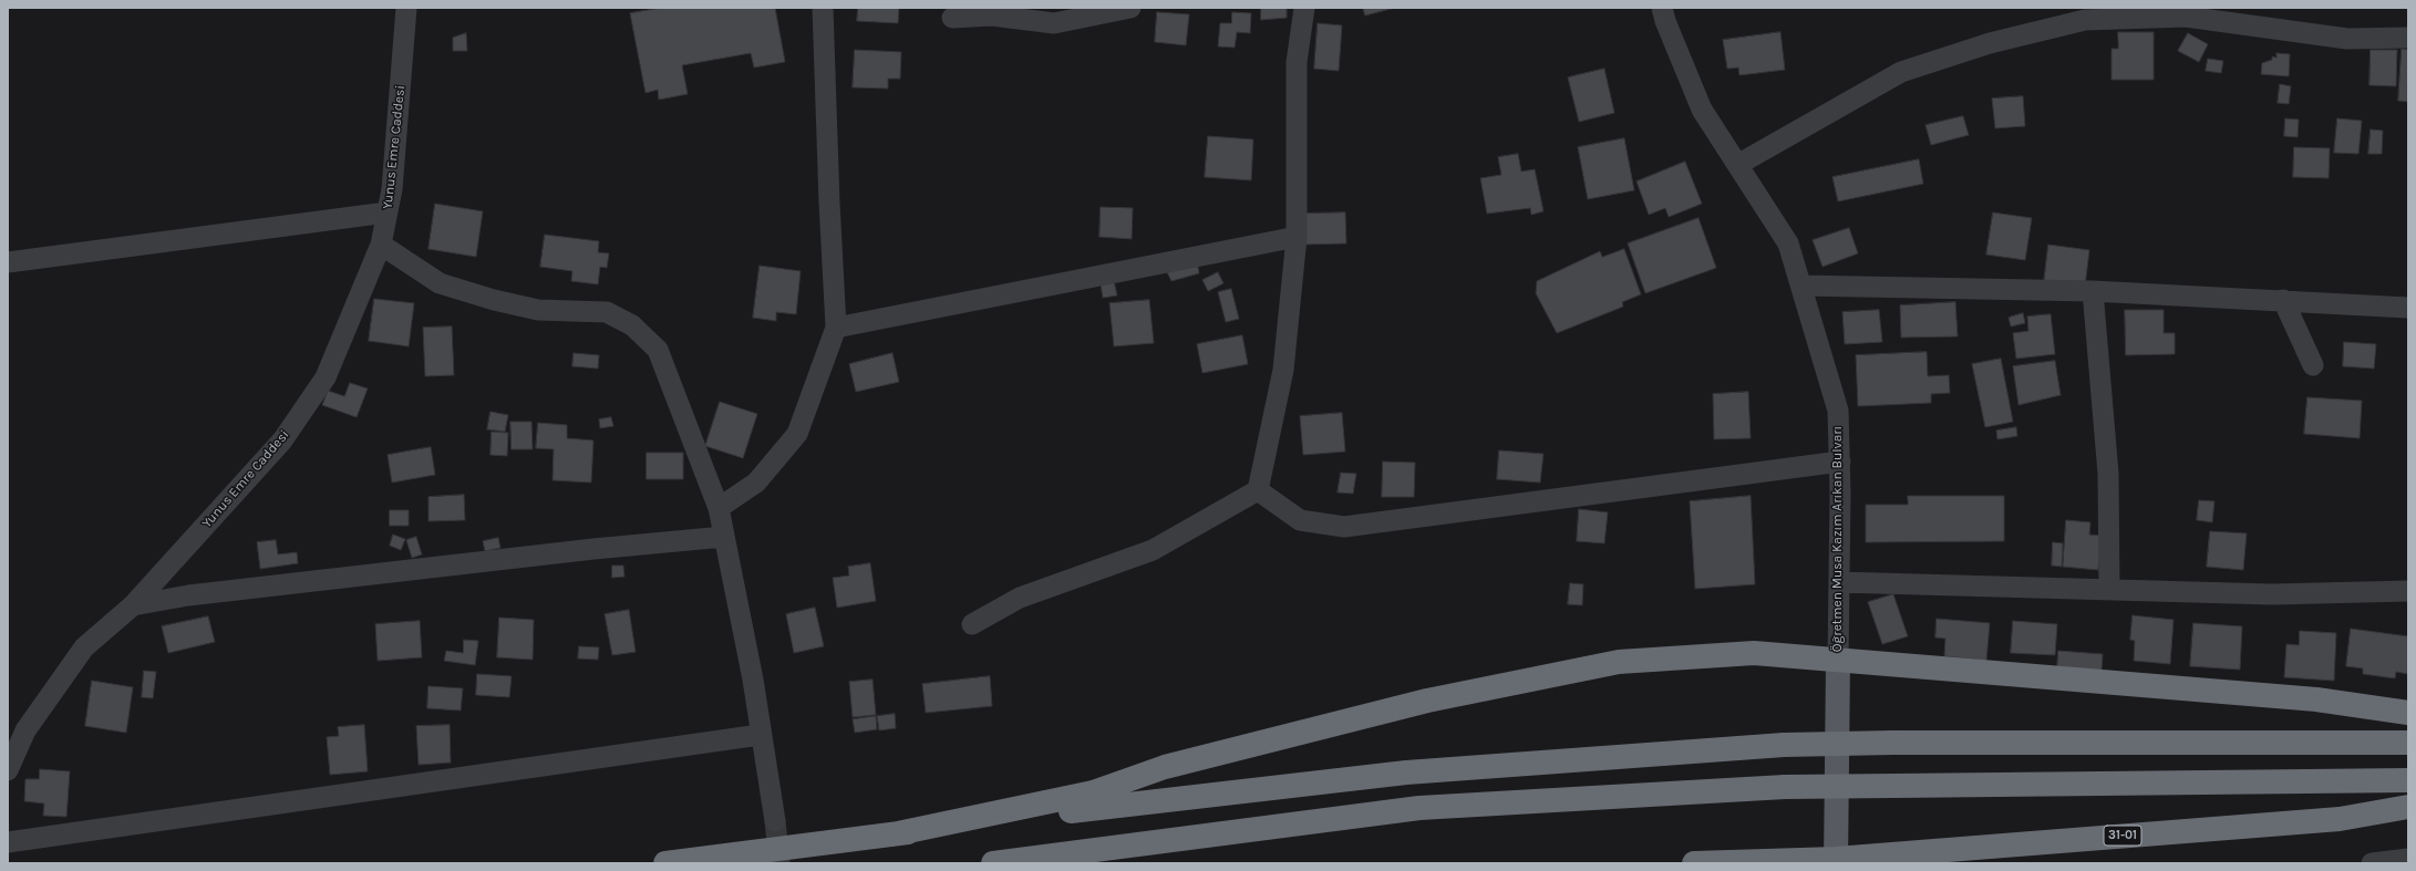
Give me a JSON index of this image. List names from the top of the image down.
{
  "streets": {
    "highway": ["31-01"],
    "street": ["Yunus Emre Caddesi", "Öğretmen Musa Kazım Arıkan Bulvarı"]
  }
}
